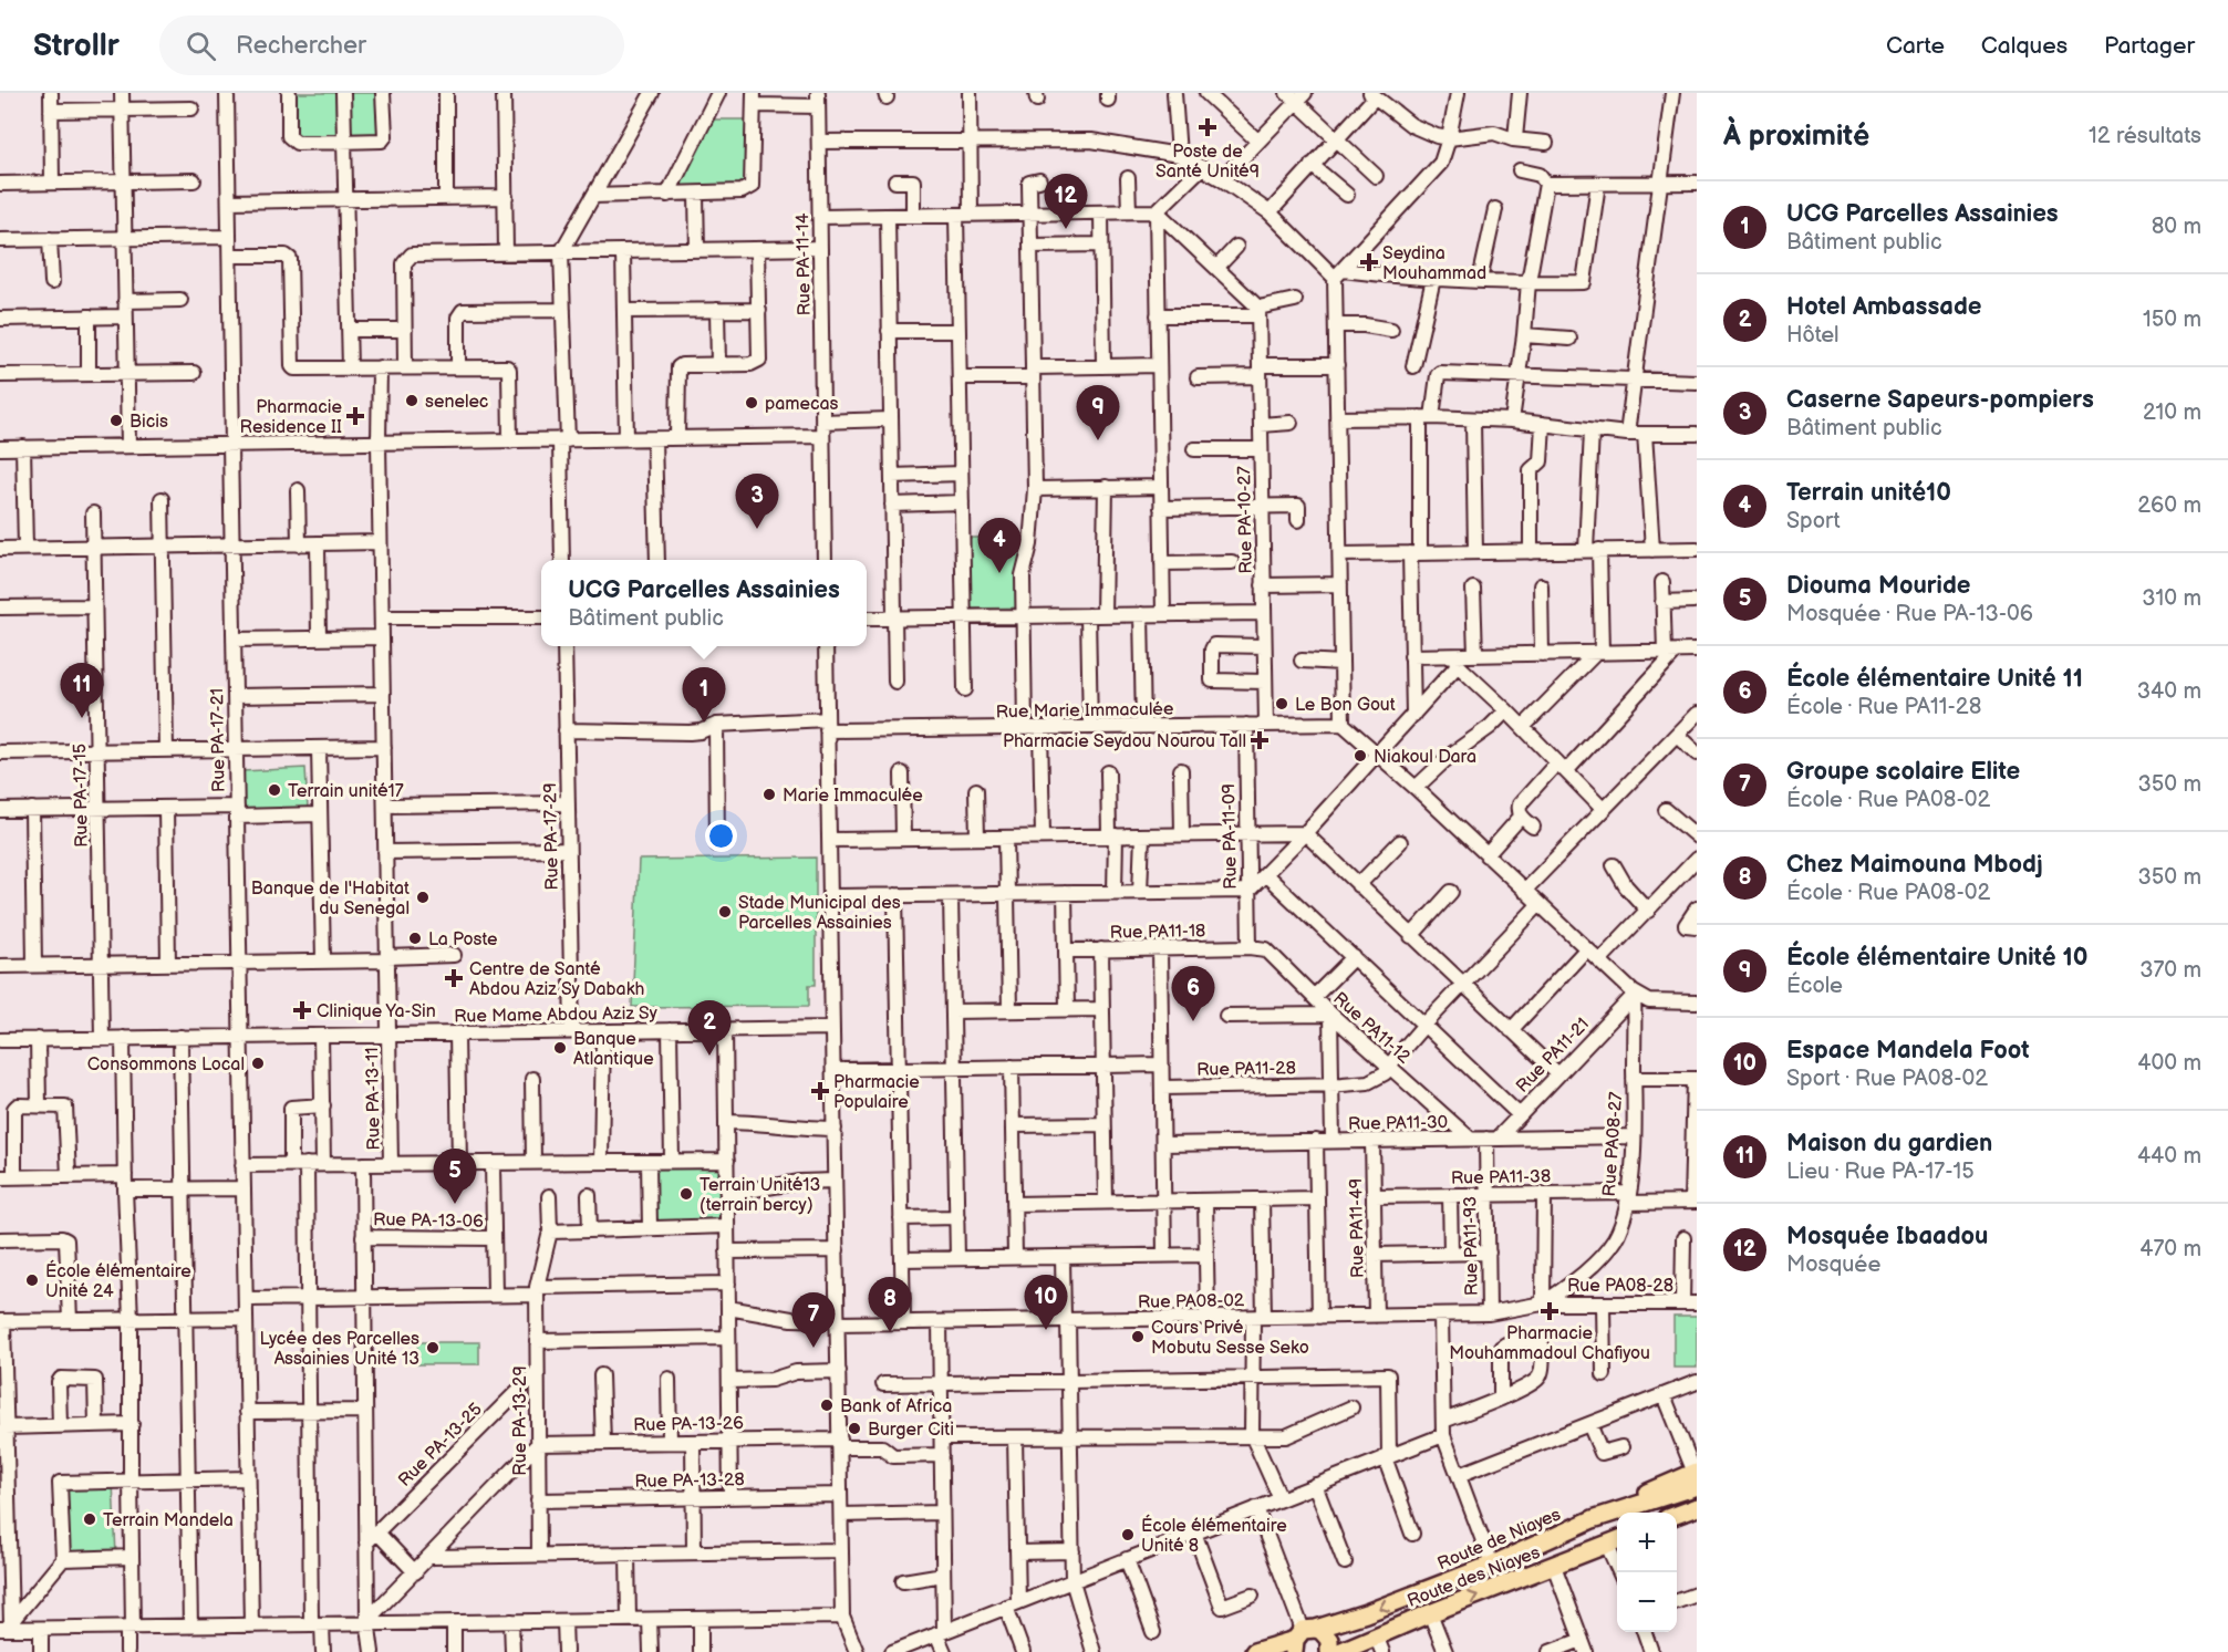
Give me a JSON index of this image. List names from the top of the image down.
{
  "streets": {
    "main road": ["Route de Niayes", "Route des Niayes"],
    "street": [
      "Rue PA-11-14",
      "Rue PA-10-27",
      "Rue Marie Immaculée",
      "Rue PA-17-21",
      "Rue PA-17-15",
      "Rue PA-17-29",
      "Rue PA-11-09",
      "Rue PA11-18",
      "Rue Mame Abdou Aziz Sy",
      "Rue PA11-12",
      "Rue PA11-21",
      "Rue PA11-28",
      "Rue PA-13-11",
      "Rue PA11-30",
      "Rue PA08-27",
      "Rue PA11-38",
      "Rue PA-13-06",
      "Rue PA11-49",
      "Rue PA11-93",
      "Rue PA08-28",
      "Rue PA08-02",
      "Rue PA-13-29",
      "Rue PA-13-26",
      "Rue PA-13-25",
      "Rue PA-13-28"
    ]
  },
  "crossings": [
    ["Rue PA-10-27", "Rue Marie Immaculée"],
    ["Rue Marie Immaculée", "Rue PA-17-29"],
    ["Rue Marie Immaculée", "Rue PA-11-09"],
    ["Rue PA-17-21", "Rue Mame Abdou Aziz Sy"],
    ["Rue PA-17-15", "Rue Mame Abdou Aziz Sy"],
    ["Rue PA-17-29", "Rue Mame Abdou Aziz Sy"],
    ["Rue PA-11-09", "Rue PA11-18"],
    ["Rue PA-11-09", "Rue PA11-12"],
    ["Rue PA11-18", "Rue PA11-12"],
    ["Rue Mame Abdou Aziz Sy", "Rue PA-13-11"],
    ["Rue PA11-12", "Rue PA11-28"],
    ["Rue PA11-12", "Rue PA11-30"],
    ["Rue PA11-21", "Rue PA11-30"],
    ["Rue PA11-21", "Rue PA08-27"],
    ["Rue PA11-21", "Rue PA11-93"],
    ["Rue PA11-30", "Rue PA08-27"],
    ["Rue PA11-30", "Rue PA11-49"],
    ["Rue PA11-30", "Rue PA11-93"],
    ["Rue PA08-27", "Rue PA11-38"],
    ["Rue PA08-27", "Rue PA08-28"],
    ["Rue PA08-27", "Rue PA08-02"],
    ["Rue PA11-38", "Rue PA11-49"],
    ["Rue PA11-38", "Rue PA11-93"],
    ["Rue PA11-49", "Rue PA08-02"],
    ["Rue PA11-93", "Rue PA08-02"],
    ["Rue PA08-28", "Rue PA08-02"],
    ["Rue PA-13-29", "Rue PA-13-26"],
    ["Rue PA-13-29", "Rue PA-13-25"],
    ["Rue PA-13-29", "Rue PA-13-28"]
  ],
  "one_way": ["Route de Niayes", "Route des Niayes"],
  "places": {
    "health": [
      "Poste de Santé Unité9",
      "Seydina Mouhammad",
      "Pharmacie Residence II",
      "Pharmacie Seydou Nourou Tall",
      "Centre de Santé Abdou Aziz Sy Dabakh",
      "Clinique Ya-Sin",
      "Pharmacie Populaire",
      "Pharmacie Mouhammadoul Chafiyou"
    ],
    "other": [
      "senelec",
      "pamecas",
      "Bicis",
      "Le Bon Gout",
      "Niakoul Dara",
      "Terrain unité17",
      "Marie Immaculée",
      "Banque de l'Habitat du Senegal",
      "Stade Municipal des Parcelles Assainies",
      "La Poste",
      "Banque Atlantique",
      "Consommons Local",
      "Terrain Unité13 (terrain bercy)",
      "École élémentaire Unité 24",
      "Cours Privé Mobutu Sesse Seko",
      "Lycée des Parcelles Assainies Unité 13",
      "Bank of Africa",
      "Burger Citi",
      "Terrain Mandela",
      "École élémentaire Unité 8"
    ]
  },
  "page": {
    "header": "Strollr",
    "search": "Rechercher",
    "nav": ["Carte", "Calques", "Partager"],
    "heading": ["À proximité", "12 résultats"],
    "pins": [
      "12",
      "9",
      "3",
      "4",
      "11",
      "1",
      "6",
      "2",
      "5",
      "10",
      "8",
      "7"
    ],
    "list": [
      {
        "mark": "1",
        "name": "UCG Parcelles Assainies",
        "note": "Bâtiment public",
        "value": "80 m"
      },
      {
        "mark": "2",
        "name": "Hotel Ambassade",
        "note": "Hôtel",
        "value": "150 m"
      },
      {
        "mark": "3",
        "name": "Caserne Sapeurs-pompiers",
        "note": "Bâtiment public",
        "value": "210 m"
      },
      {
        "mark": "4",
        "name": "Terrain unité10",
        "note": "Sport",
        "value": "260 m"
      },
      {
        "mark": "5",
        "name": "Diouma Mouride",
        "note": "Mosquée · Rue PA-13-06",
        "value": "310 m"
      },
      {
        "mark": "6",
        "name": "École élémentaire Unité 11",
        "note": "École · Rue PA11-28",
        "value": "340 m"
      },
      {
        "mark": "7",
        "name": "Groupe scolaire Elite",
        "note": "École · Rue PA08-02",
        "value": "350 m"
      },
      {
        "mark": "8",
        "name": "Chez Maimouna Mbodj",
        "note": "École · Rue PA08-02",
        "value": "350 m"
      },
      {
        "mark": "9",
        "name": "École élémentaire Unité 10",
        "note": "École",
        "value": "370 m"
      },
      {
        "mark": "10",
        "name": "Espace Mandela Foot",
        "note": "Sport · Rue PA08-02",
        "value": "400 m"
      },
      {
        "mark": "11",
        "name": "Maison du gardien",
        "note": "Lieu · Rue PA-17-15",
        "value": "440 m"
      },
      {
        "mark": "12",
        "name": "Mosquée Ibaadou",
        "note": "Mosquée",
        "value": "470 m"
      }
    ],
    "popup": ["UCG Parcelles Assainies", "Bâtiment public"],
    "map_buttons": ["+", "−"]
  }
}
